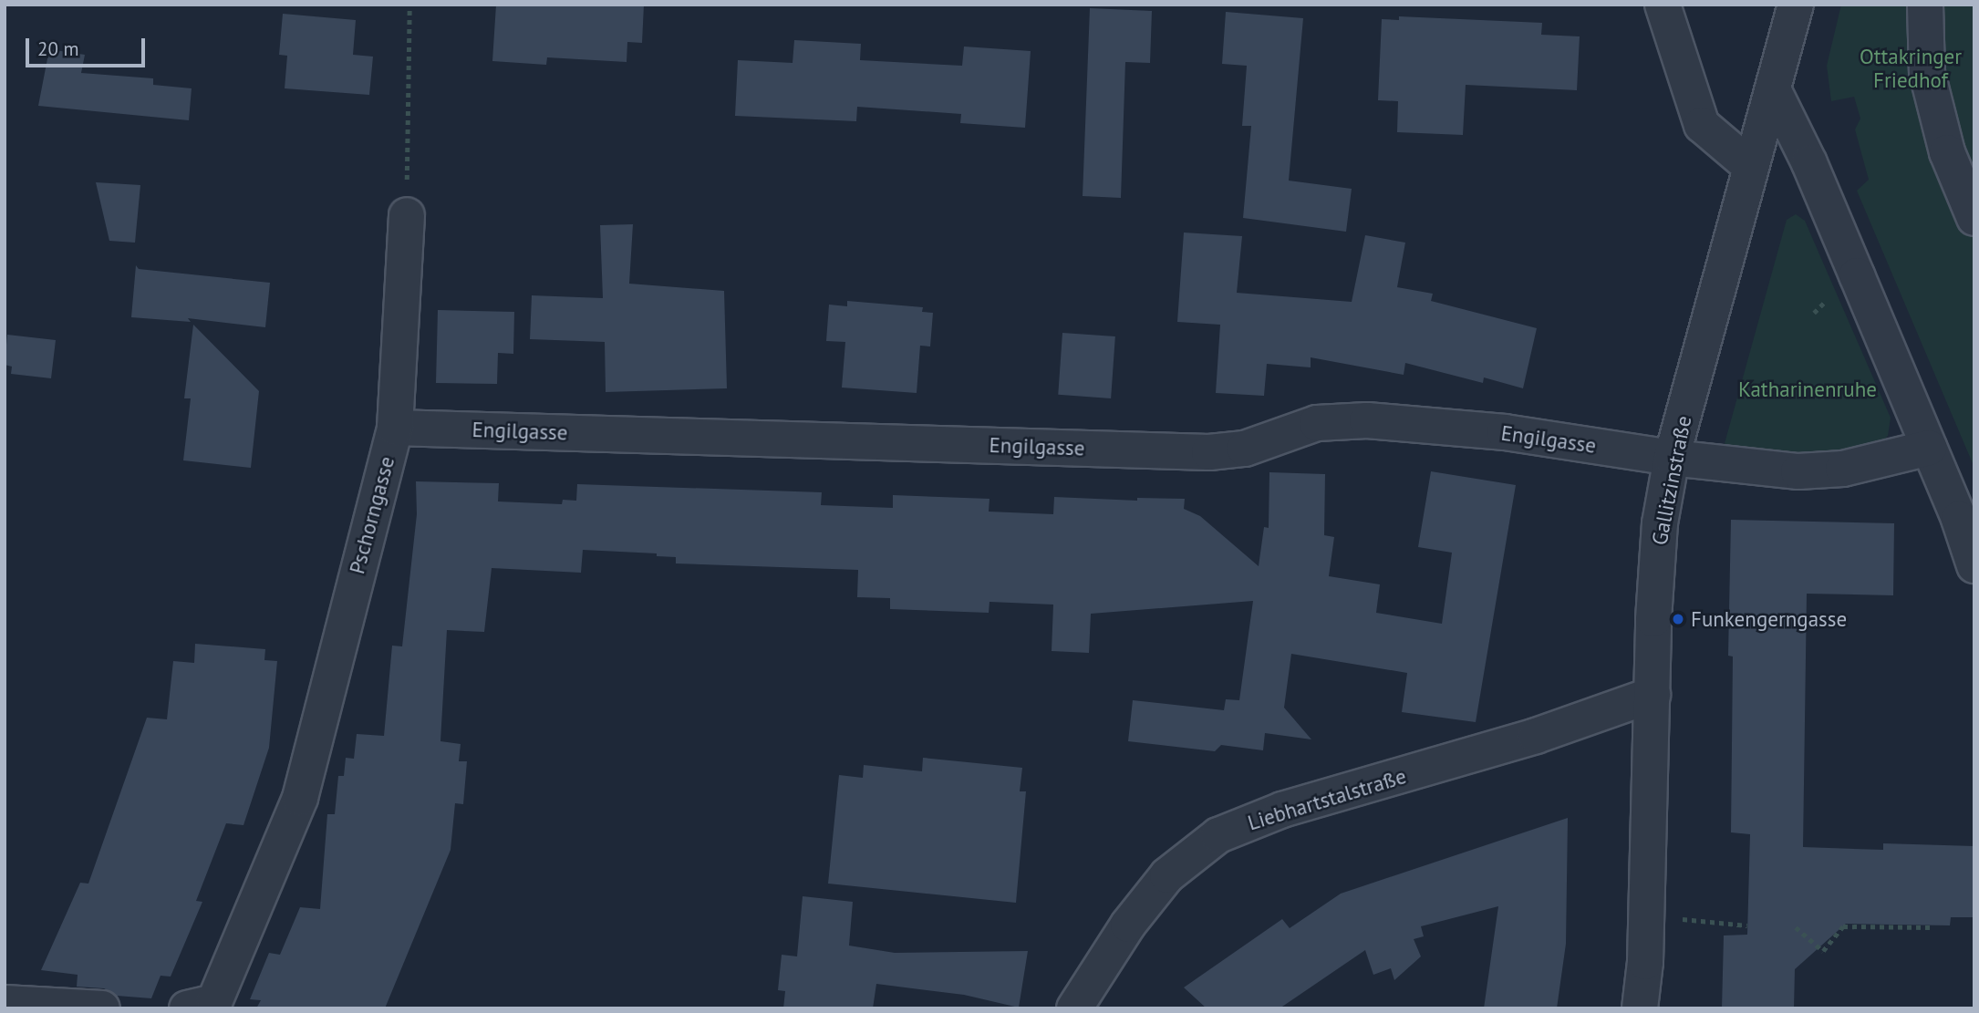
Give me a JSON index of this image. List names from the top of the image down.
{
  "streets": {
    "street": [
      "Engilgasse",
      "Gallitzinstraße",
      "Pschorngasse",
      "Liebhartstalstraße"
    ]
  },
  "crossings": [
    ["Engilgasse", "Gallitzinstraße"],
    ["Engilgasse", "Pschorngasse"],
    ["Gallitzinstraße", "Liebhartstalstraße"]
  ],
  "parks": ["Ottakringer Friedhof", "Katharinenruhe"],
  "places": ["Funkengerngasse"],
  "scale_bar": "20 m"
}
